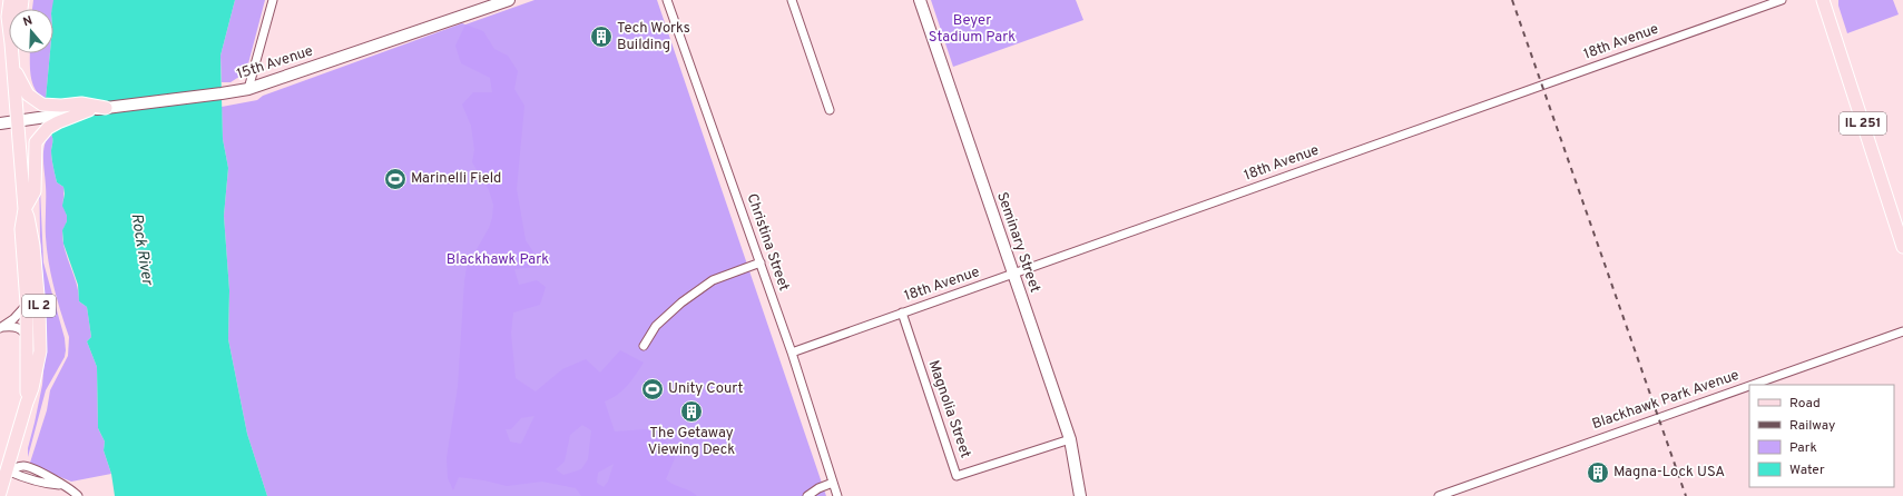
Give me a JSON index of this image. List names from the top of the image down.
{
  "streets": {
    "main road": [
      "15th Avenue",
      "IL 251",
      "Seminary Street",
      "IL 2"
    ],
    "street": [
      "18th Avenue",
      "Christina Street",
      "Blackhawk Park Avenue",
      "Magnolia Street"
    ]
  },
  "crossings": [
    ["18th Avenue", "Christina Street"],
    ["18th Avenue", "Seminary Street"],
    ["18th Avenue", "Magnolia Street"],
    ["15th Avenue", "IL 2"],
    ["Seminary Street", "Magnolia Street"]
  ],
  "water": ["Rock River"],
  "parks": ["Beyer Stadium Park", "Blackhawk Park"],
  "places": {
    "building": ["Tech Works Building", "The Getaway Viewing Deck", "Magna-Lock USA"],
    "sports": ["Marinelli Field", "Unity Court"]
  },
  "legend": [
    "Road",
    "Railway",
    "Park",
    "Water"
  ],
  "north": "top"
}
